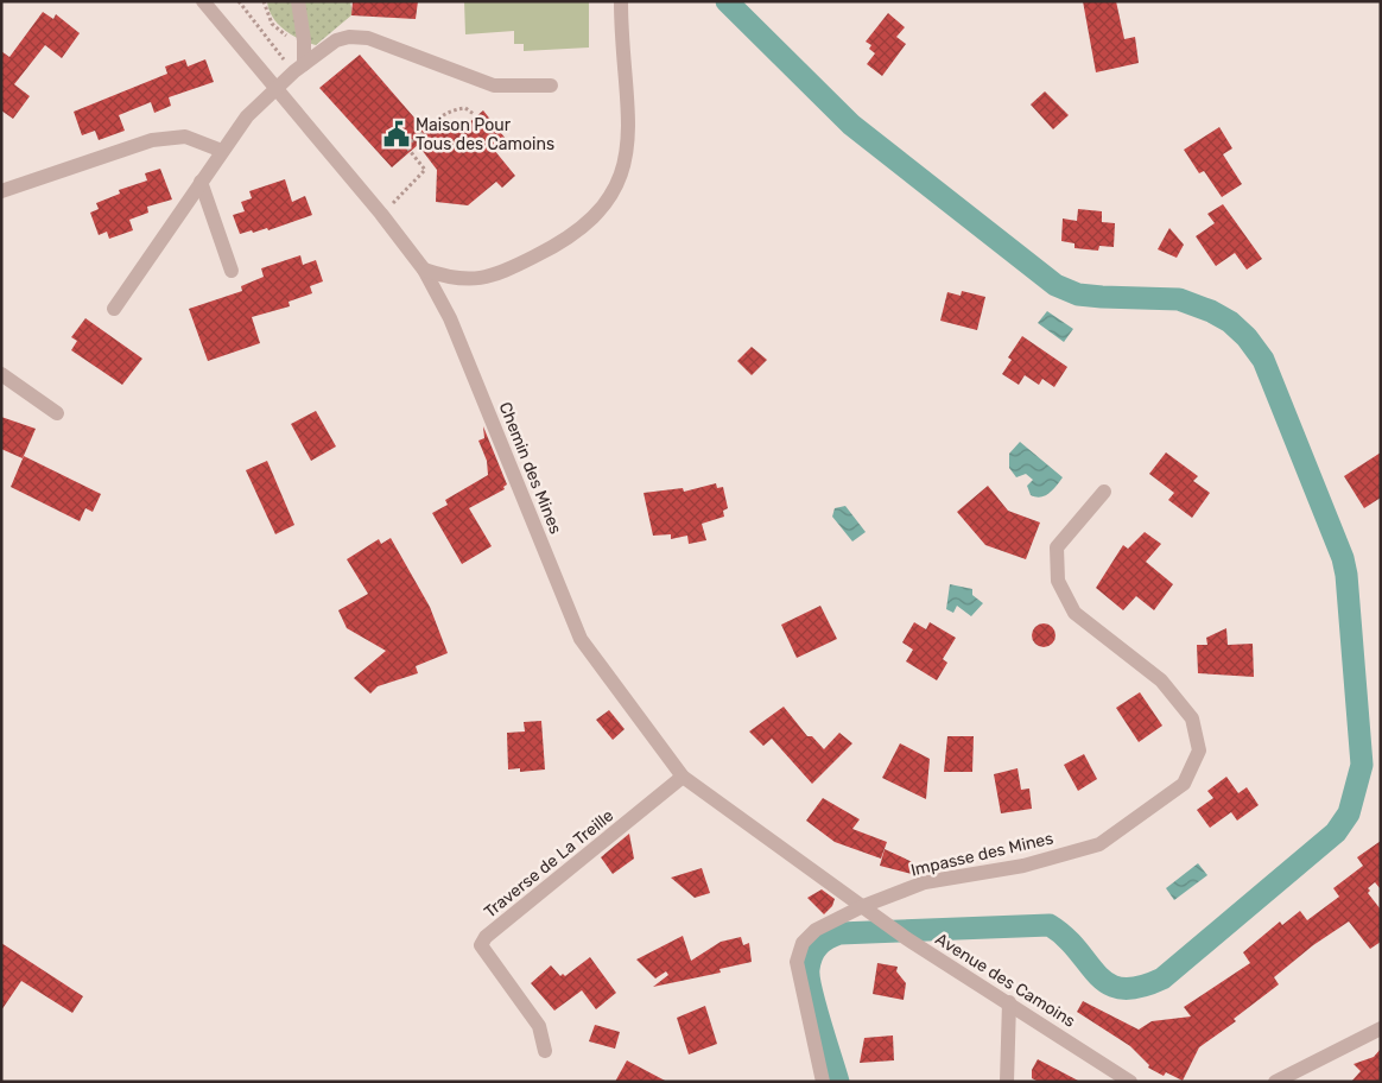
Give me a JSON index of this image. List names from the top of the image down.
{
  "streets": {
    "street": [
      "Chemin des Mines",
      "Impasse des Mines",
      "Traverse de La Treille",
      "Avenue des Camoins"
    ]
  },
  "crossings": [
    ["Chemin des Mines", "Impasse des Mines"],
    ["Chemin des Mines", "Traverse de La Treille"],
    ["Chemin des Mines", "Avenue des Camoins"],
    ["Impasse des Mines", "Avenue des Camoins"]
  ],
  "places": {
    "public building": ["Maison Pour Tous des Camoins"]
  }
}
